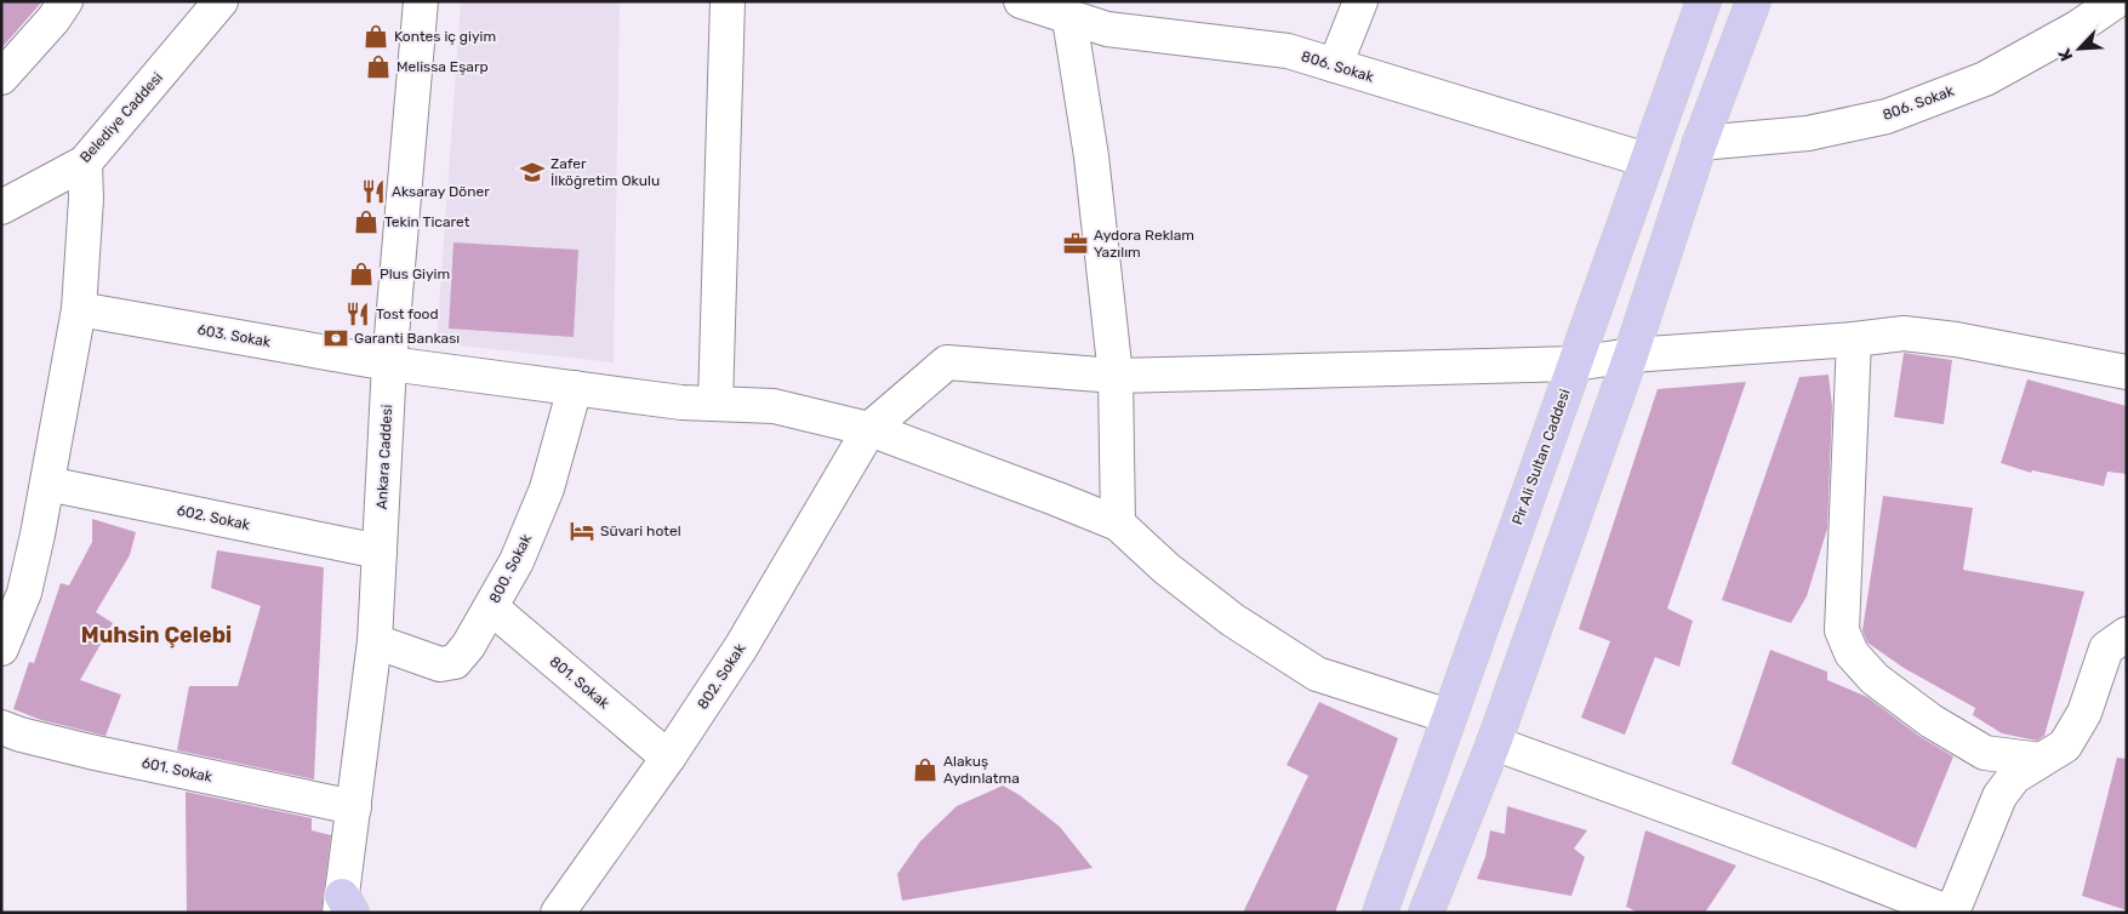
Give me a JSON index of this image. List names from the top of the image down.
{
  "streets": {
    "main road": ["Pir Ali Sultan Caddesi"],
    "street": [
      "806. Sokak",
      "Belediye Caddesi",
      "603. Sokak",
      "Ankara Caddesi",
      "602. Sokak",
      "800. Sokak",
      "802. Sokak",
      "801. Sokak",
      "601. Sokak"
    ]
  },
  "crossings": [
    ["806. Sokak", "Pir Ali Sultan Caddesi"],
    ["603. Sokak", "Ankara Caddesi"],
    ["603. Sokak", "800. Sokak"],
    ["603. Sokak", "802. Sokak"],
    ["Ankara Caddesi", "602. Sokak"],
    ["Ankara Caddesi", "800. Sokak"],
    ["Ankara Caddesi", "601. Sokak"],
    ["Pir Ali Sultan Caddesi", "802. Sokak"],
    ["800. Sokak", "801. Sokak"],
    ["802. Sokak", "801. Sokak"]
  ],
  "districts": ["Muhsin Çelebi"],
  "places": {
    "shop": [
      "Kontes iç giyim",
      "Melissa Eşarp",
      "Tekin Ticaret",
      "Plus Giyim",
      "Alakuş Aydınlatma"
    ],
    "school or university": ["Zafer İlköğretim Okulu"],
    "restaurant": ["Aksaray Döner", "Tost food"],
    "office": ["Aydora Reklam Yazılım"],
    "bank": ["Garanti Bankası"],
    "hotel": ["Süvari hotel"]
  },
  "north": "bottom left"
}
